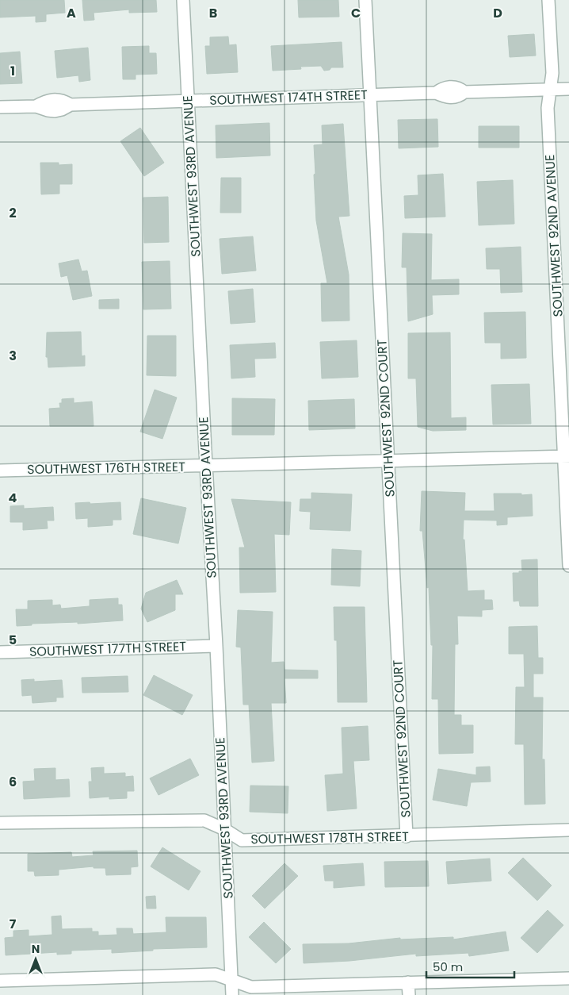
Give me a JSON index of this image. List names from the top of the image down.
{
  "streets": {
    "street": [
      "SOUTHWEST 174TH STREET",
      "SOUTHWEST 93RD AVENUE",
      "SOUTHWEST 92ND AVENUE",
      "SOUTHWEST 92ND COURT",
      "SOUTHWEST 176TH STREET",
      "SOUTHWEST 177TH STREET",
      "SOUTHWEST 178TH STREET"
    ]
  },
  "crossings": [
    ["SOUTHWEST 174TH STREET", "SOUTHWEST 93RD AVENUE"],
    ["SOUTHWEST 174TH STREET", "SOUTHWEST 92ND AVENUE"],
    ["SOUTHWEST 174TH STREET", "SOUTHWEST 92ND COURT"],
    ["SOUTHWEST 93RD AVENUE", "SOUTHWEST 176TH STREET"],
    ["SOUTHWEST 93RD AVENUE", "SOUTHWEST 177TH STREET"],
    ["SOUTHWEST 93RD AVENUE", "SOUTHWEST 178TH STREET"],
    ["SOUTHWEST 92ND AVENUE", "SOUTHWEST 176TH STREET"],
    ["SOUTHWEST 92ND COURT", "SOUTHWEST 176TH STREET"],
    ["SOUTHWEST 92ND COURT", "SOUTHWEST 178TH STREET"]
  ],
  "scale_bar": "50 m",
  "north": "top",
  "grid": {
    "columns": [
      "A",
      "B",
      "C",
      "D"
    ],
    "rows": [
      "1",
      "2",
      "3",
      "4",
      "5",
      "6",
      "7"
    ]
  }
}
